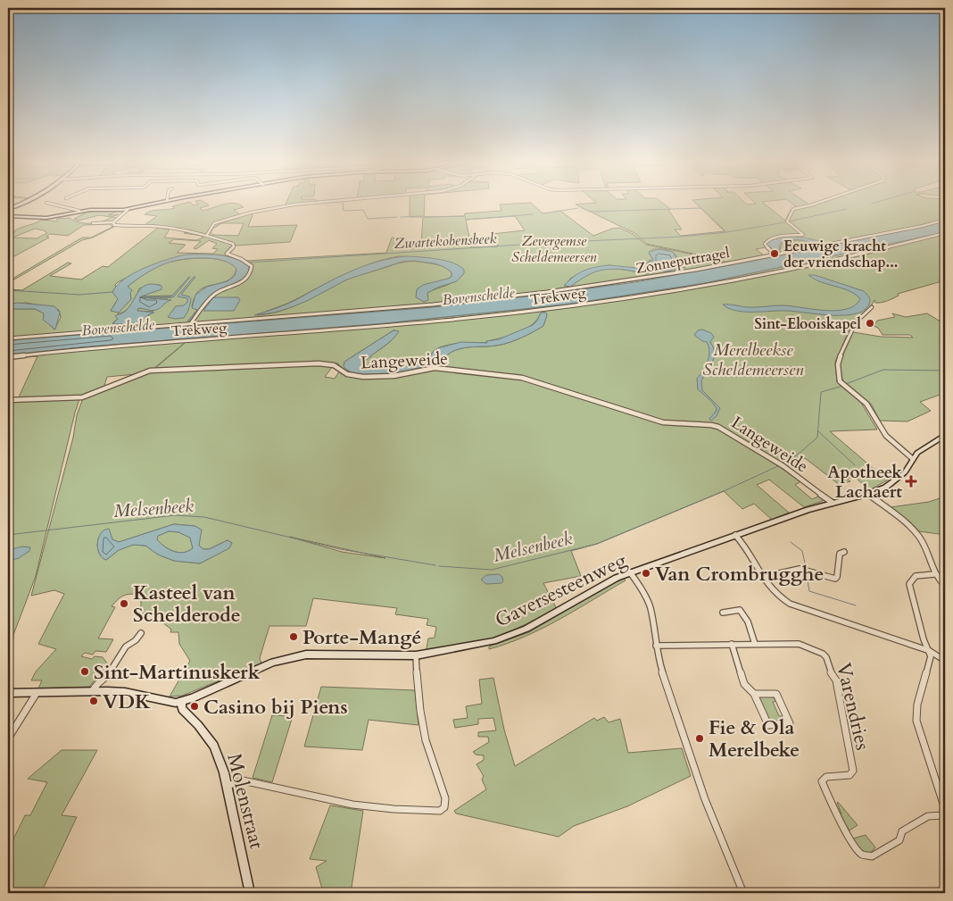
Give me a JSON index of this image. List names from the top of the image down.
{
  "streets": {
    "street": [
      "Zonneputtragel",
      "Trekweg",
      "Langeweide",
      "Gaversesteenweg",
      "Varendries",
      "Molenstraat"
    ]
  },
  "crossings": [
    ["Zonneputtragel", "Trekweg"],
    ["Langeweide", "Gaversesteenweg"],
    ["Gaversesteenweg", "Molenstraat"]
  ],
  "water": ["Zwartekobensbeek", "Bovenschelde", "Melsenbeek"],
  "parks": ["Zevergemse Scheldemeersen", "Merelbeekse Scheldemeersen"],
  "places": {
    "other": [
      "Eeuwige kracht der vriendschap...",
      "Sint-Elooiskapel",
      "Van Crombrugghe",
      "Kasteel van Schelderode",
      "Porte-Mangé",
      "Sint-Martinuskerk",
      "VDK",
      "Casino bij Piens",
      "Fie & Ola Merelbeke"
    ],
    "health": ["Apotheek Lachaert"]
  }
}
